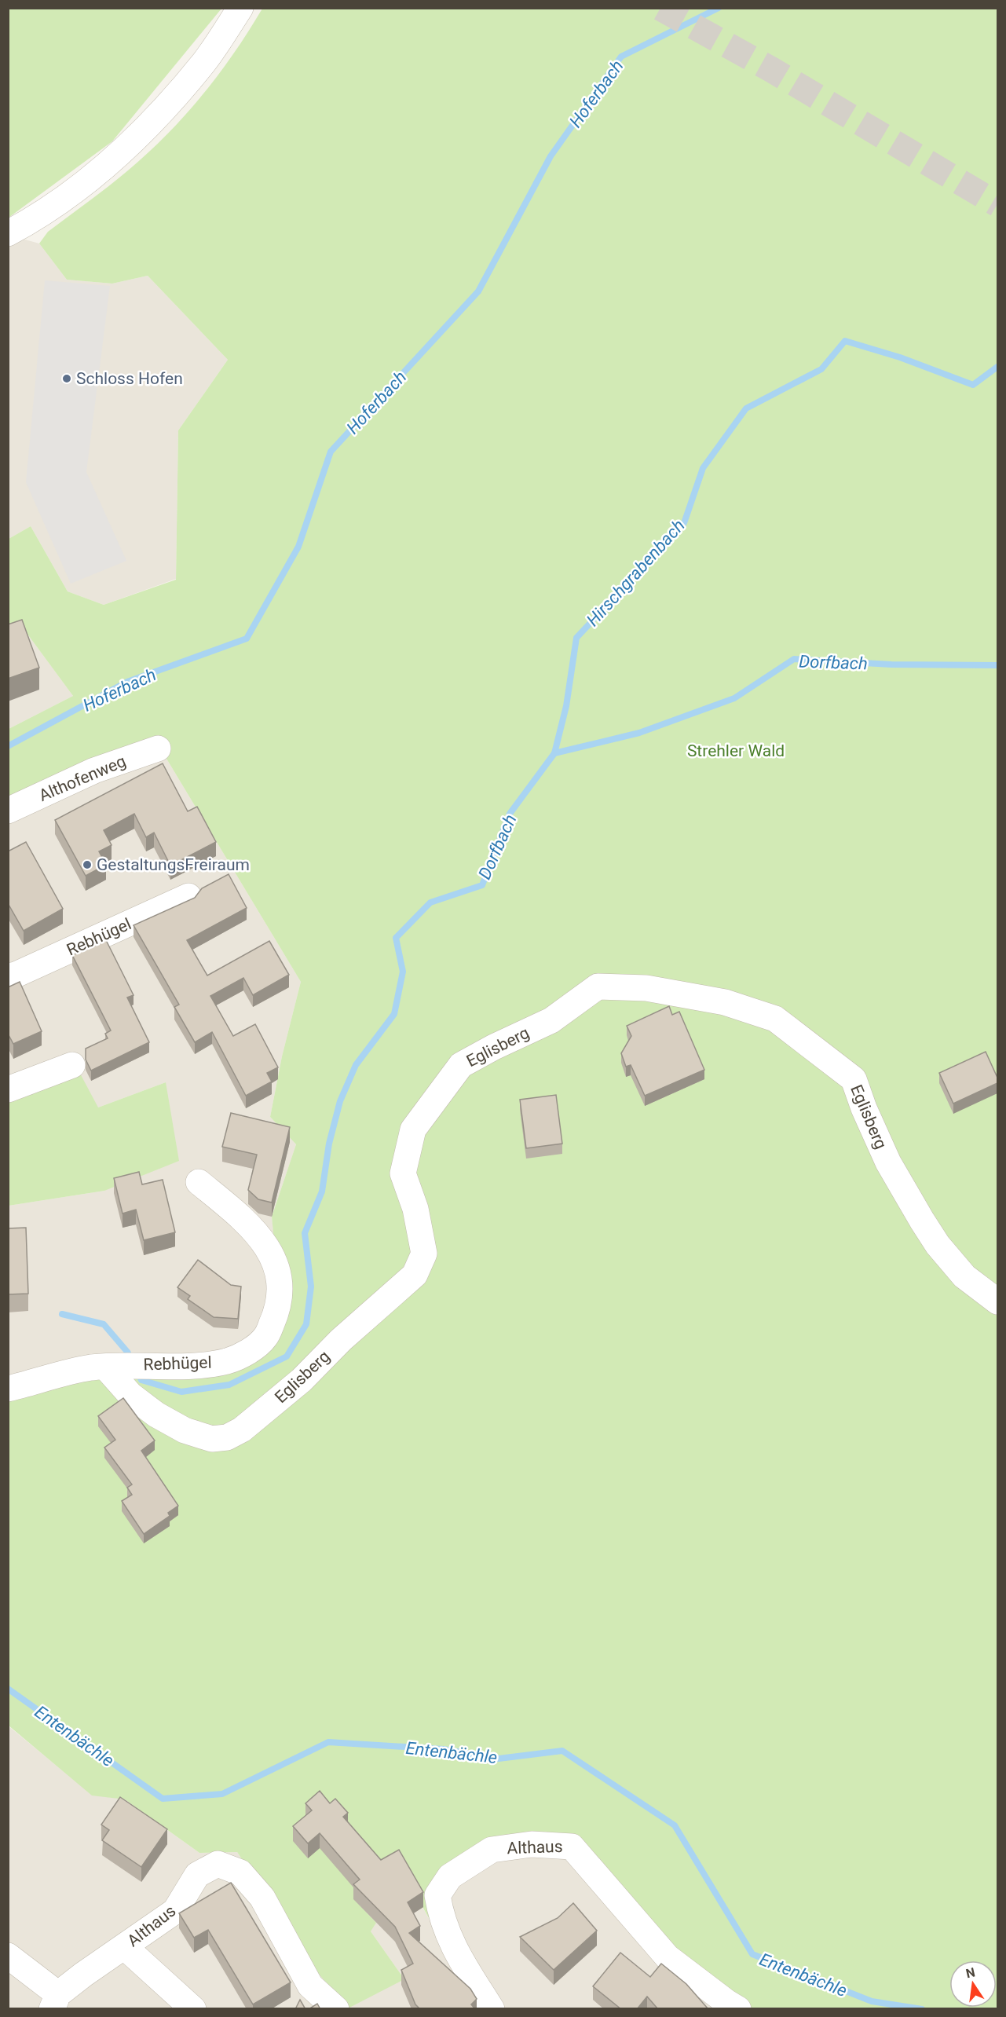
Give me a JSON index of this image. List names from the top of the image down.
{
  "streets": {
    "street": [
      "Althofenweg",
      "Rebhügel",
      "Eglisberg",
      "Althaus"
    ]
  },
  "crossings": [
    ["Rebhügel", "Eglisberg"]
  ],
  "water": [
    "Hoferbach",
    "Hirschgrabenbach",
    "Dorfbach",
    "Entenbächle"
  ],
  "parks": ["Strehler Wald"],
  "places": ["Schloss Hofen", "GestaltungsFreiraum"],
  "north": "top"
}
